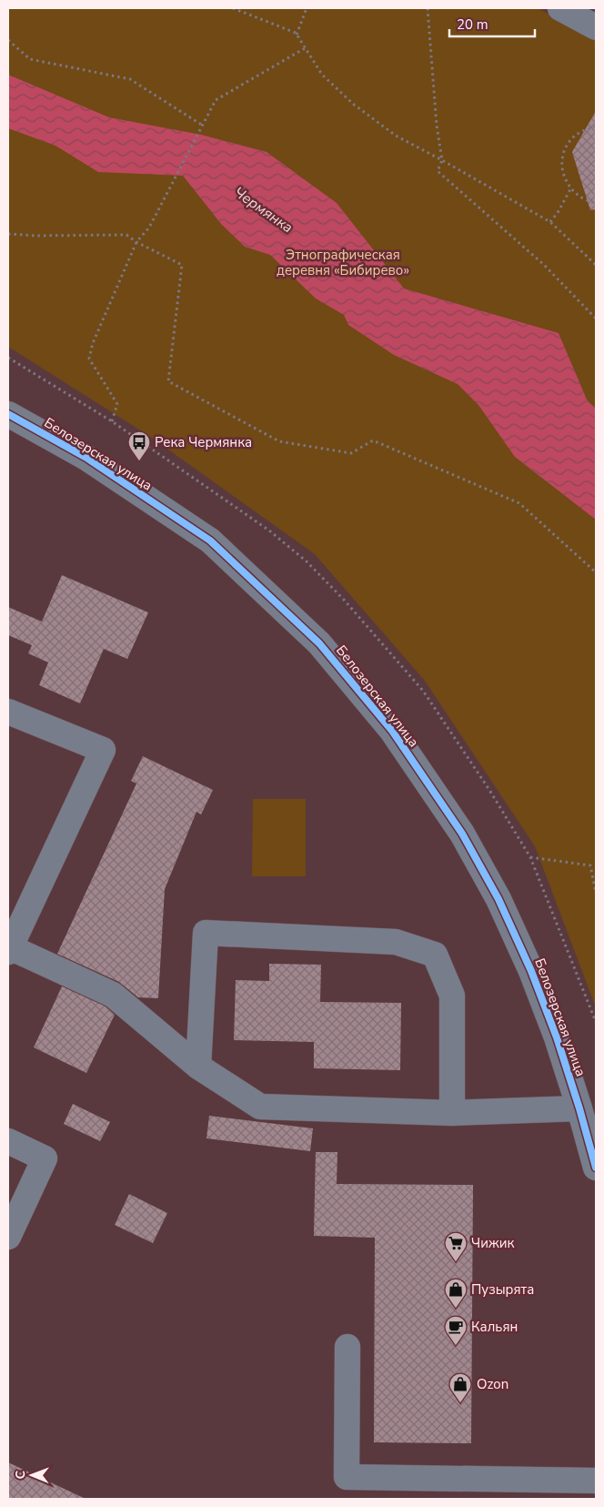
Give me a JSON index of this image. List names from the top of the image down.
{
  "streets": {
    "street": ["Белозерская улица"]
  },
  "water": ["Чермянка"],
  "parks": ["Этнографическая деревня «Бибирево»"],
  "places": {
    "bus stop": ["Река Чермянка"],
    "supermarket": ["Чижик"],
    "shop": ["Пузырята", "Ozon"],
    "cafe": ["Кальян"]
  },
  "scale_bar": "20 m",
  "north": "left"
}
